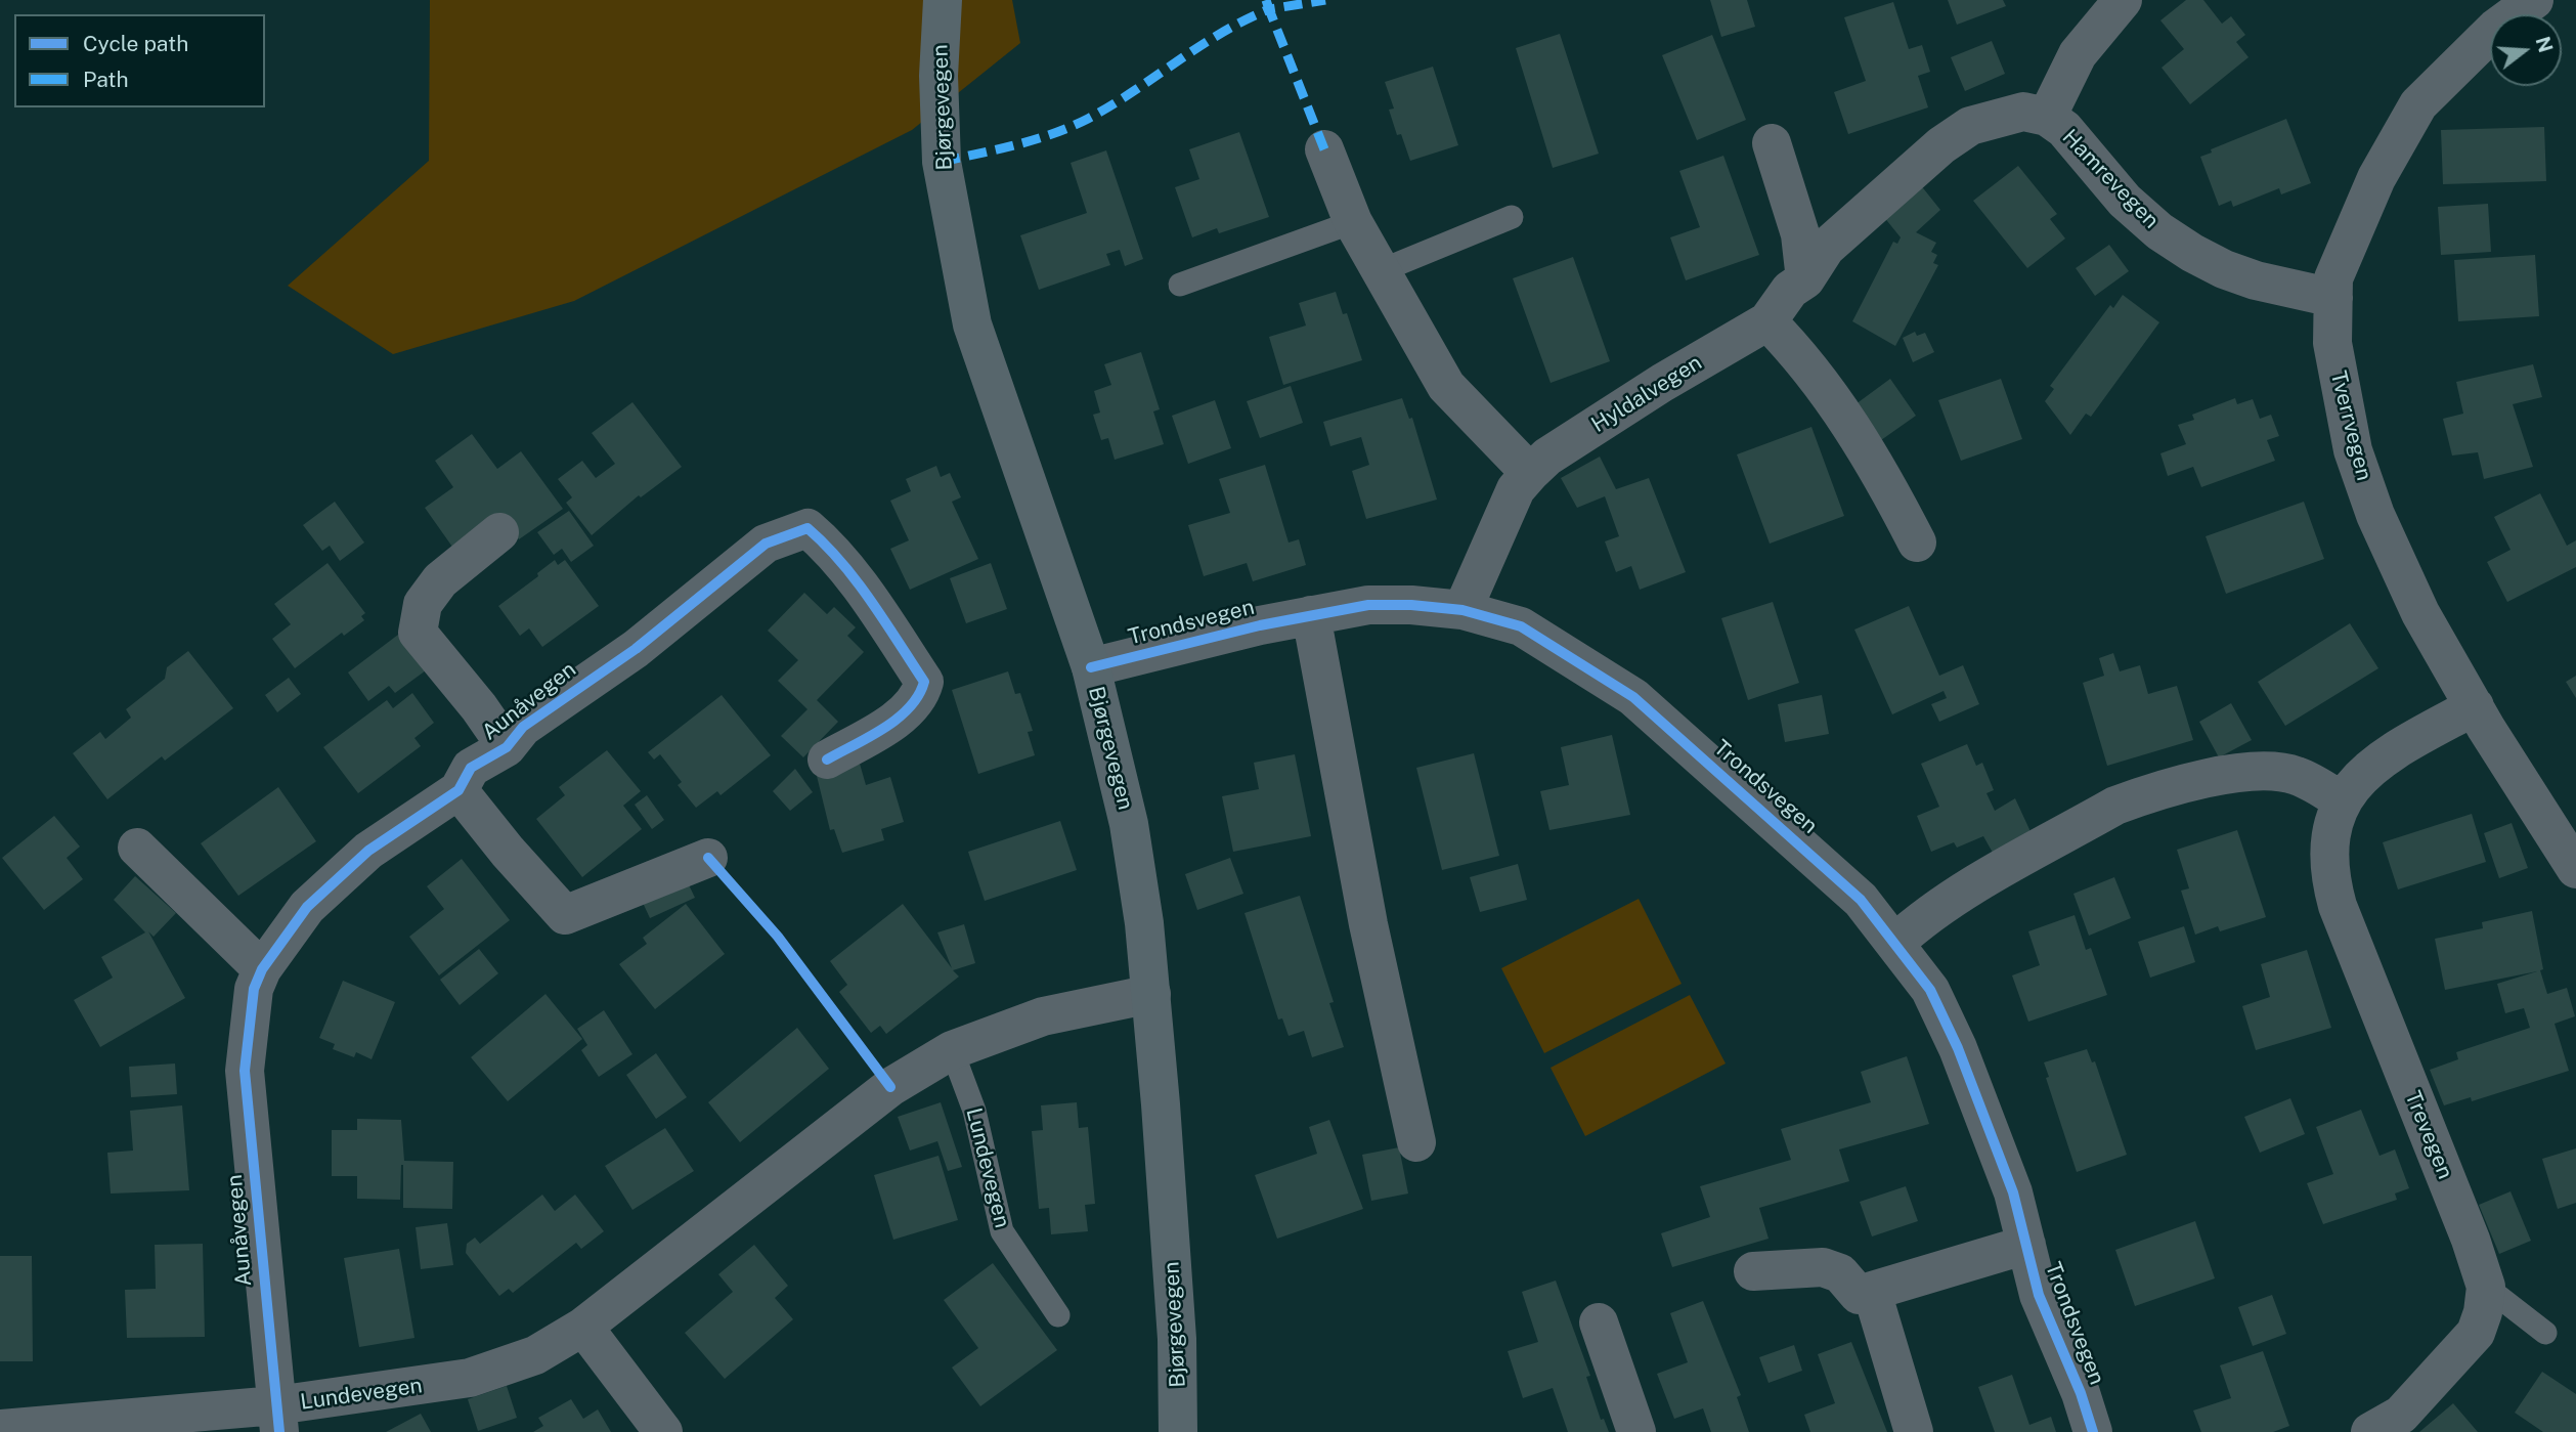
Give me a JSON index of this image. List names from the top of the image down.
{
  "streets": {
    "street": [
      "Bjørgevegen",
      "Hamrevegen",
      "Hyldalvegen",
      "Tverrvegen",
      "Trondsvegen",
      "Aunåvegen",
      "Trevegen",
      "Lundevegen"
    ]
  },
  "crossings": [
    ["Bjørgevegen", "Trondsvegen"],
    ["Bjørgevegen", "Lundevegen"],
    ["Hamrevegen", "Hyldalvegen"],
    ["Hamrevegen", "Tverrvegen"],
    ["Hyldalvegen", "Trondsvegen"],
    ["Tverrvegen", "Trevegen"],
    ["Aunåvegen", "Lundevegen"]
  ],
  "legend": ["Cycle path", "Path"],
  "north": "right"
}
